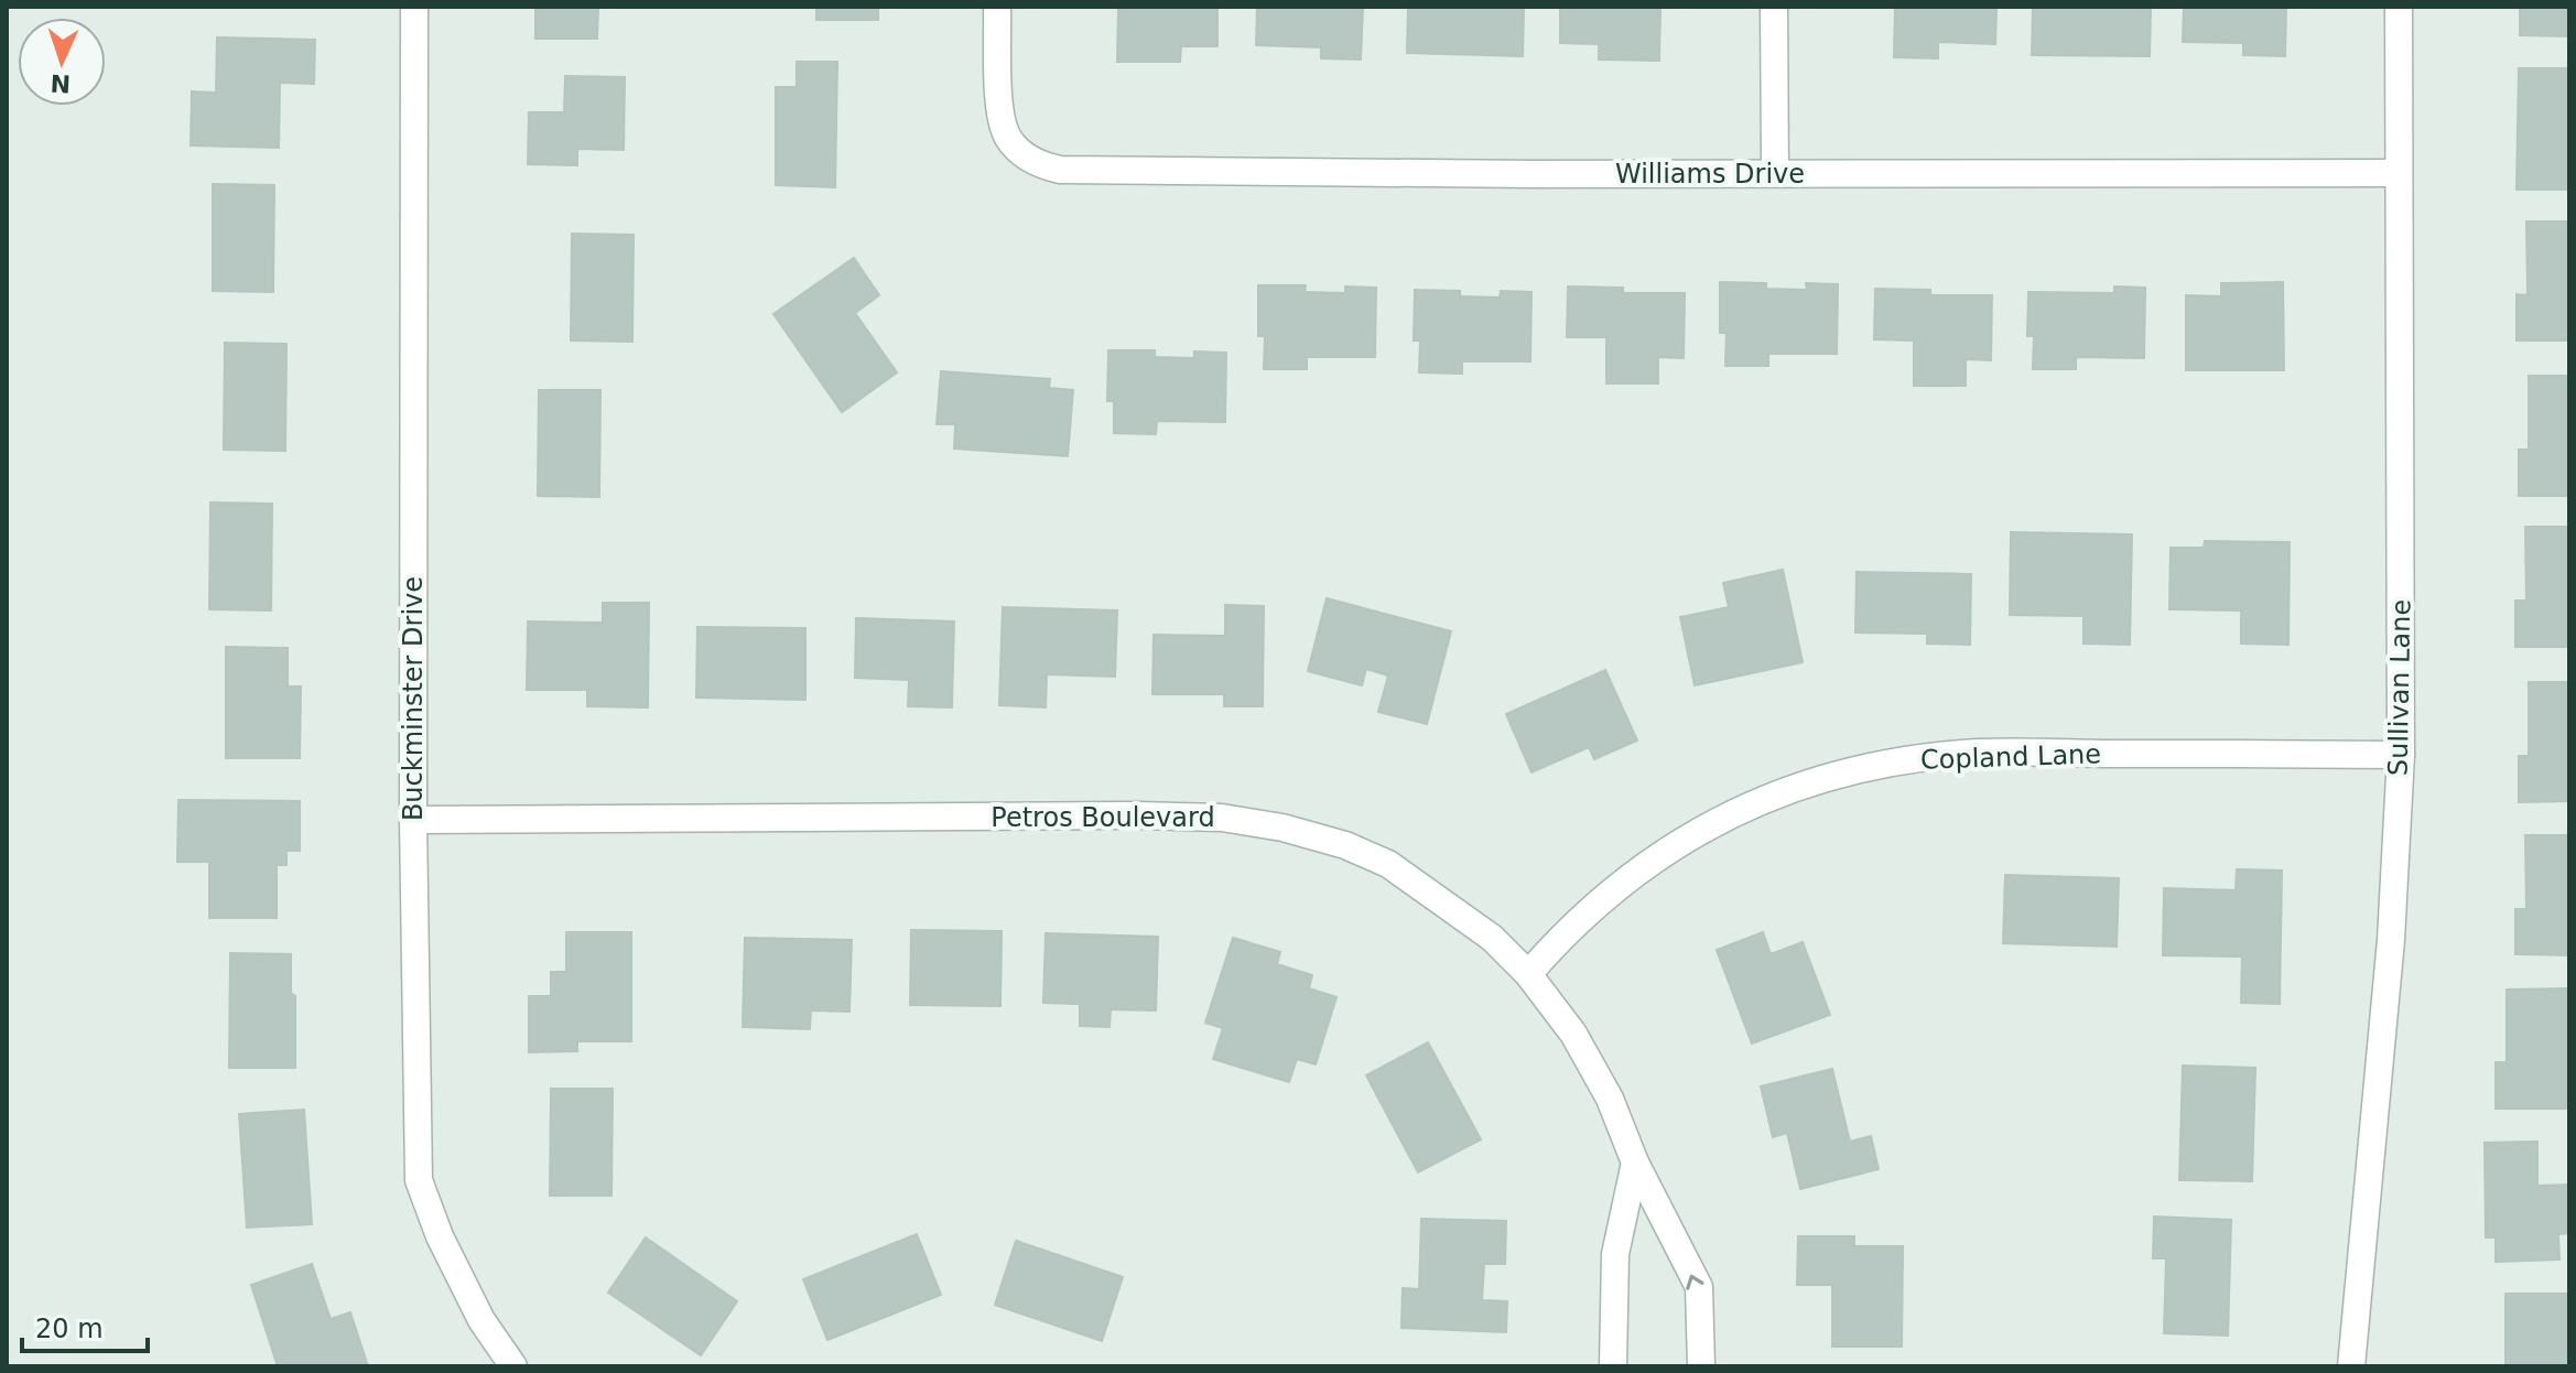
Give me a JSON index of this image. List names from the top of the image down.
{
  "streets": {
    "street": [
      "Williams Drive",
      "Sullivan Lane",
      "Buckminster Drive",
      "Copland Lane",
      "Petros Boulevard"
    ]
  },
  "crossings": [
    ["Williams Drive", "Sullivan Lane"],
    ["Sullivan Lane", "Copland Lane"],
    ["Buckminster Drive", "Petros Boulevard"],
    ["Copland Lane", "Petros Boulevard"]
  ],
  "scale_bar": "20 m",
  "north": "bottom"
}
